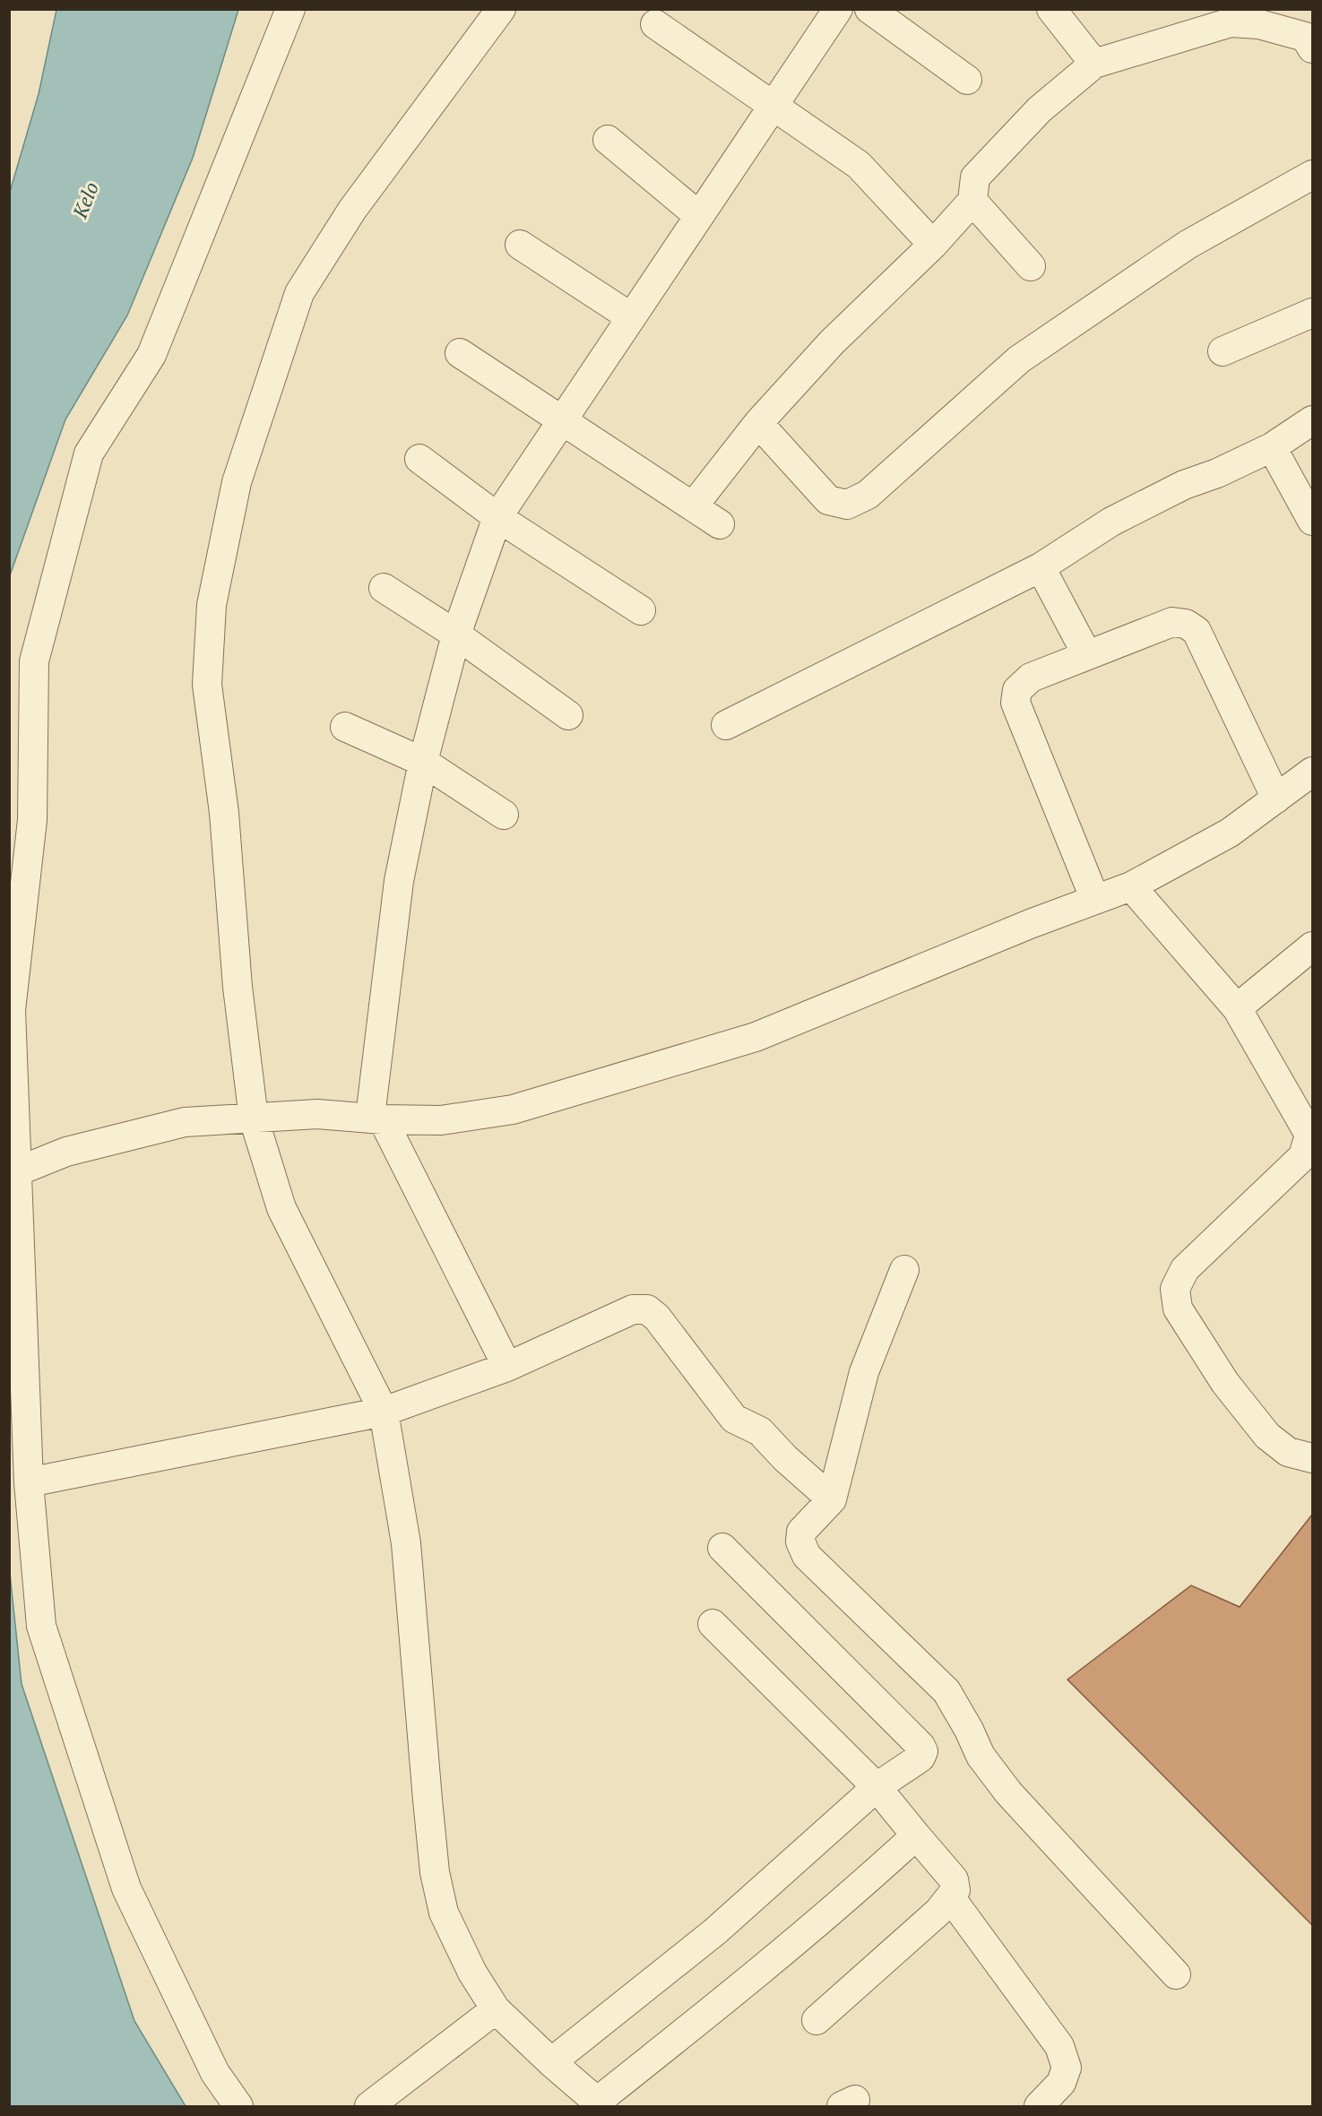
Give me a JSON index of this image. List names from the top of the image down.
{
  "water": ["Kelo"]
}
